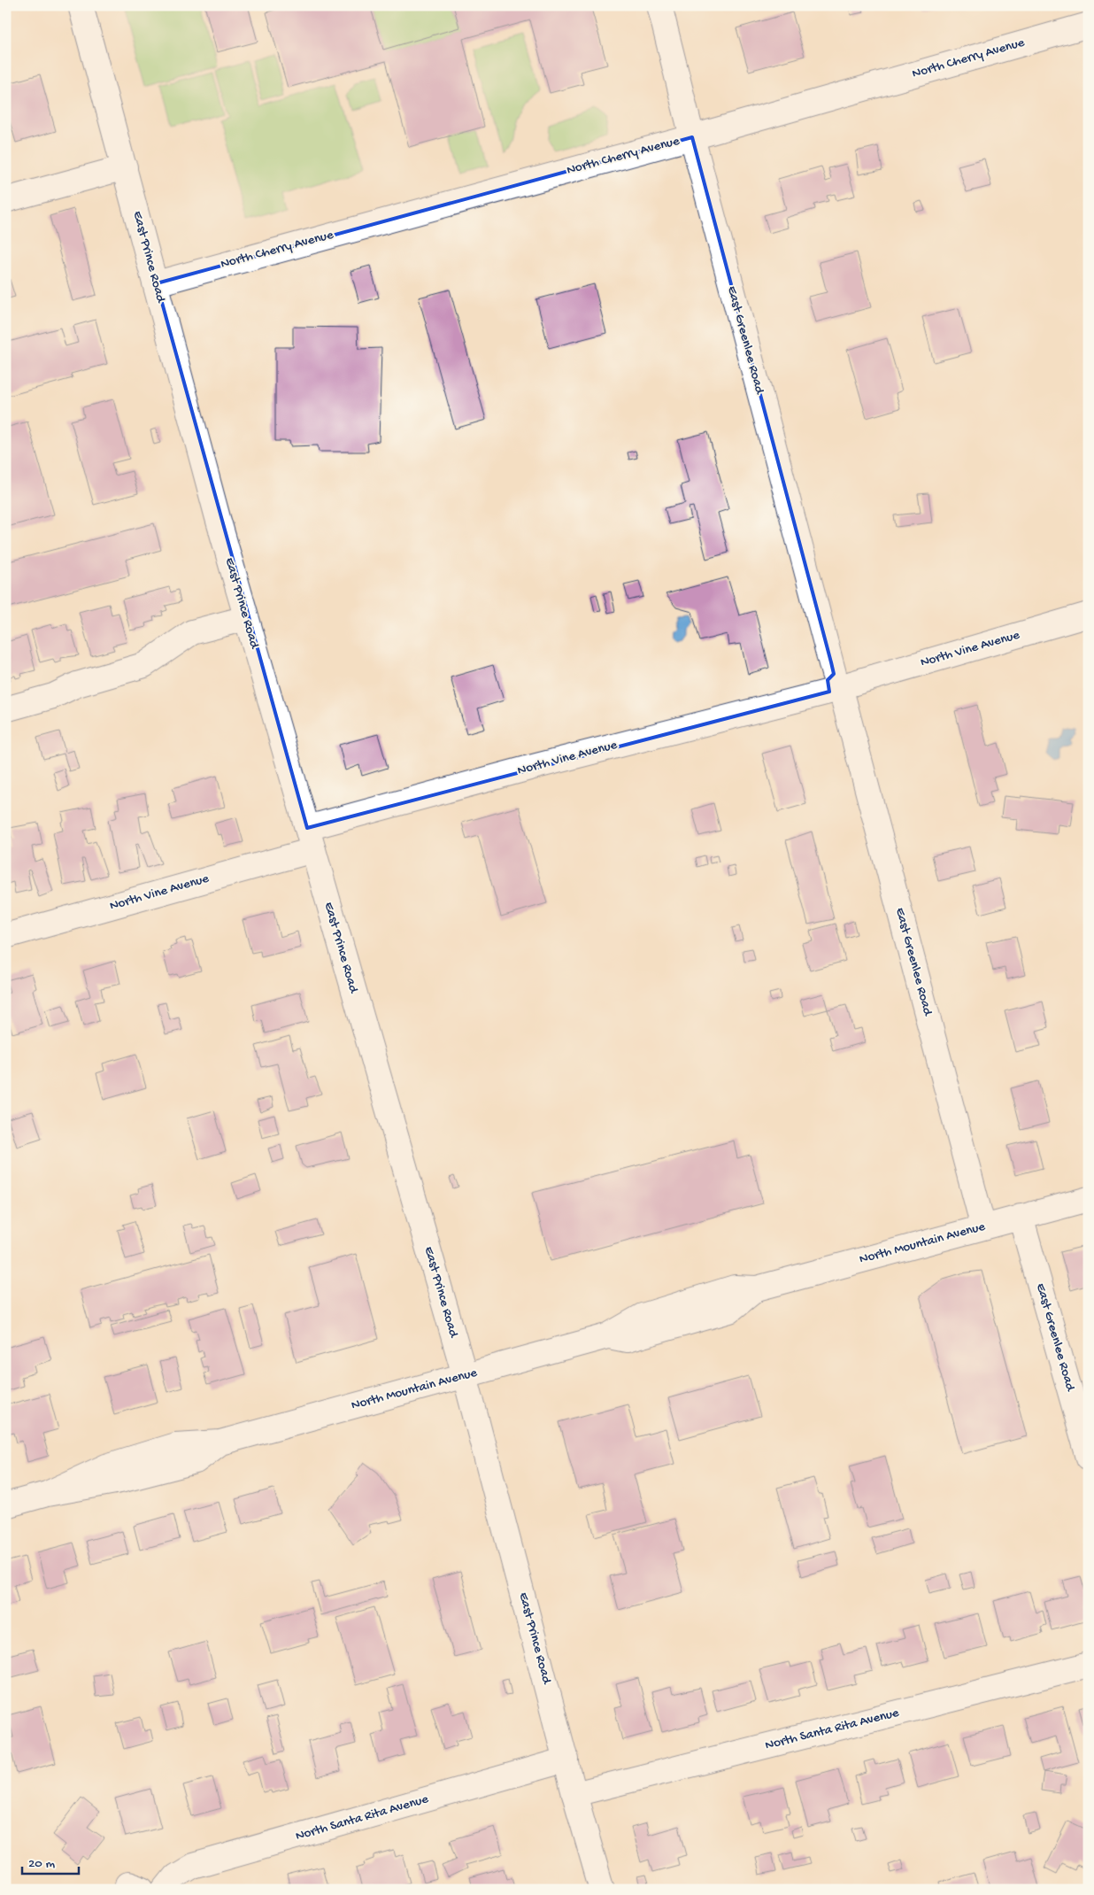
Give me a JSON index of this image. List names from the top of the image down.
{
  "streets": {
    "street": [
      "North Cherry Avenue",
      "East Prince Road",
      "East Greenlee Road",
      "North Vine Avenue",
      "North Mountain Avenue",
      "North Santa Rita Avenue"
    ]
  },
  "crossings": [
    ["North Cherry Avenue", "East Prince Road"],
    ["North Cherry Avenue", "East Greenlee Road"],
    ["East Prince Road", "North Vine Avenue"],
    ["East Prince Road", "North Mountain Avenue"],
    ["East Prince Road", "North Santa Rita Avenue"],
    ["East Greenlee Road", "North Vine Avenue"],
    ["East Greenlee Road", "North Mountain Avenue"]
  ],
  "scale_bar": "20 m"
}
